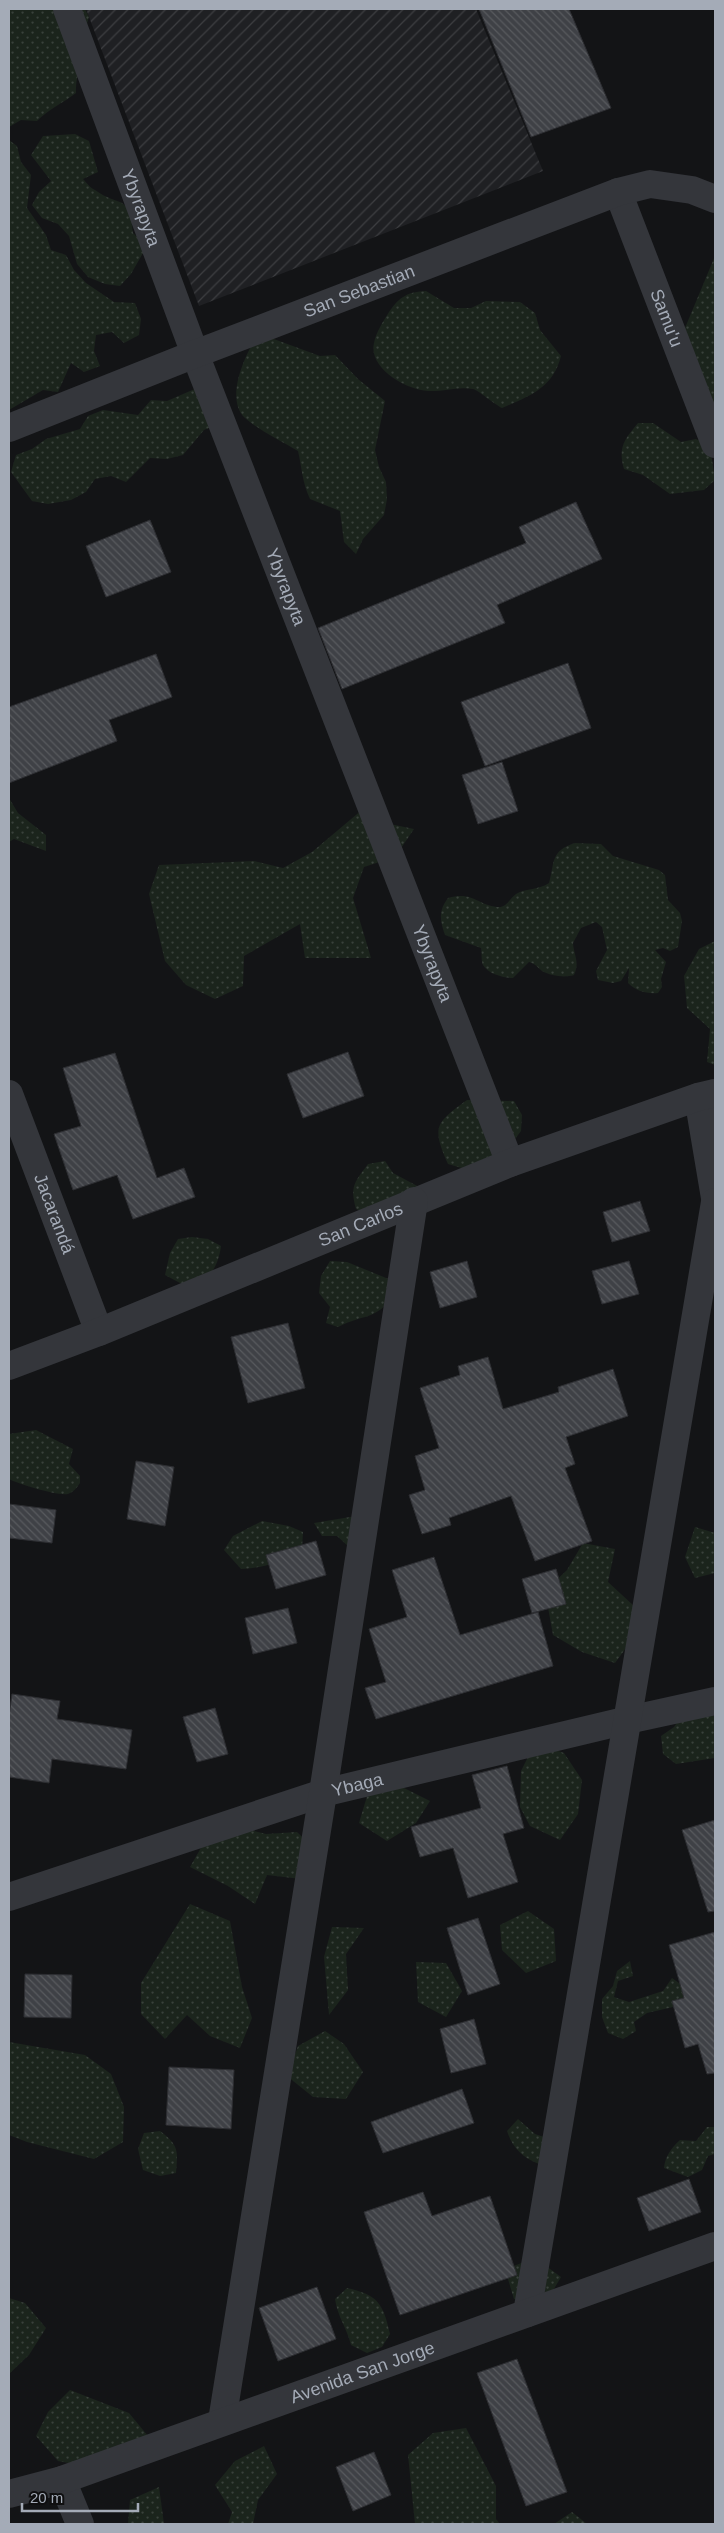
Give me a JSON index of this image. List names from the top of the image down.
{
  "streets": {
    "street": [
      "Ybyrapyta",
      "San Sebastian",
      "Samu'u",
      "Jacarandá",
      "San Carlos",
      "Ybaga",
      "Avenida San Jorge"
    ]
  },
  "crossings": [
    ["Ybyrapyta", "San Sebastian"],
    ["Ybyrapyta", "San Carlos"],
    ["San Sebastian", "Samu'u"],
    ["Jacarandá", "San Carlos"]
  ],
  "scale_bar": "20 m"
}
